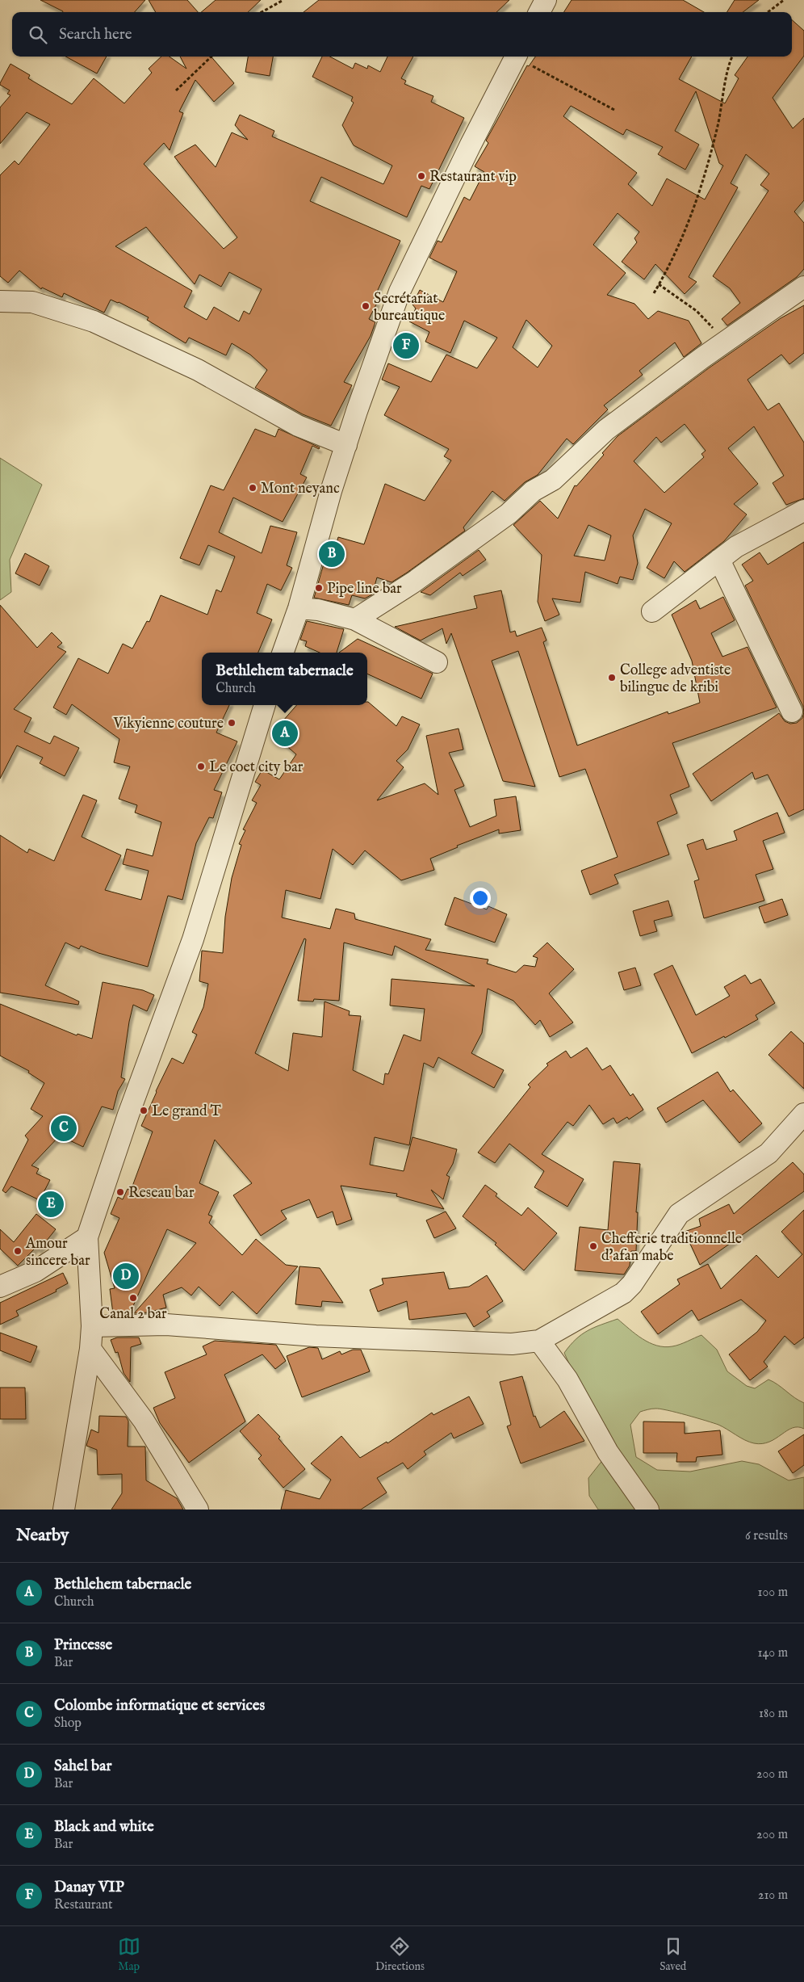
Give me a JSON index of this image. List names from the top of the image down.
{
  "places": [
    "Restaurant vip",
    "Secrétariat bureautique",
    "Mont neyanc",
    "Pipe line bar",
    "College adventiste bilingue de kribi",
    "Vikyienne couture",
    "Le coet city bar",
    "Le grand T",
    "Reseau bar",
    "Chefferie traditionnelle d'afan mabe",
    "Amour sincere bar",
    "Canal 2 bar"
  ],
  "page": {
    "search": "Search here",
    "pins": [
      "F",
      "B",
      "A",
      "C",
      "E",
      "D"
    ],
    "popup": ["Bethlehem tabernacle", "Church"],
    "heading": ["Nearby", "6 results"],
    "list": [
      {
        "mark": "A",
        "name": "Bethlehem tabernacle",
        "note": "Church",
        "value": "100 m"
      },
      {
        "mark": "B",
        "name": "Princesse",
        "note": "Bar",
        "value": "140 m"
      },
      {
        "mark": "C",
        "name": "Colombe informatique et services",
        "note": "Shop",
        "value": "180 m"
      },
      {
        "mark": "D",
        "name": "Sahel bar",
        "note": "Bar",
        "value": "200 m"
      },
      {
        "mark": "E",
        "name": "Black and white",
        "note": "Bar",
        "value": "200 m"
      },
      {
        "mark": "F",
        "name": "Danay VIP",
        "note": "Restaurant",
        "value": "210 m"
      }
    ],
    "nav": ["Map", "Directions", "Saved"]
  }
}
